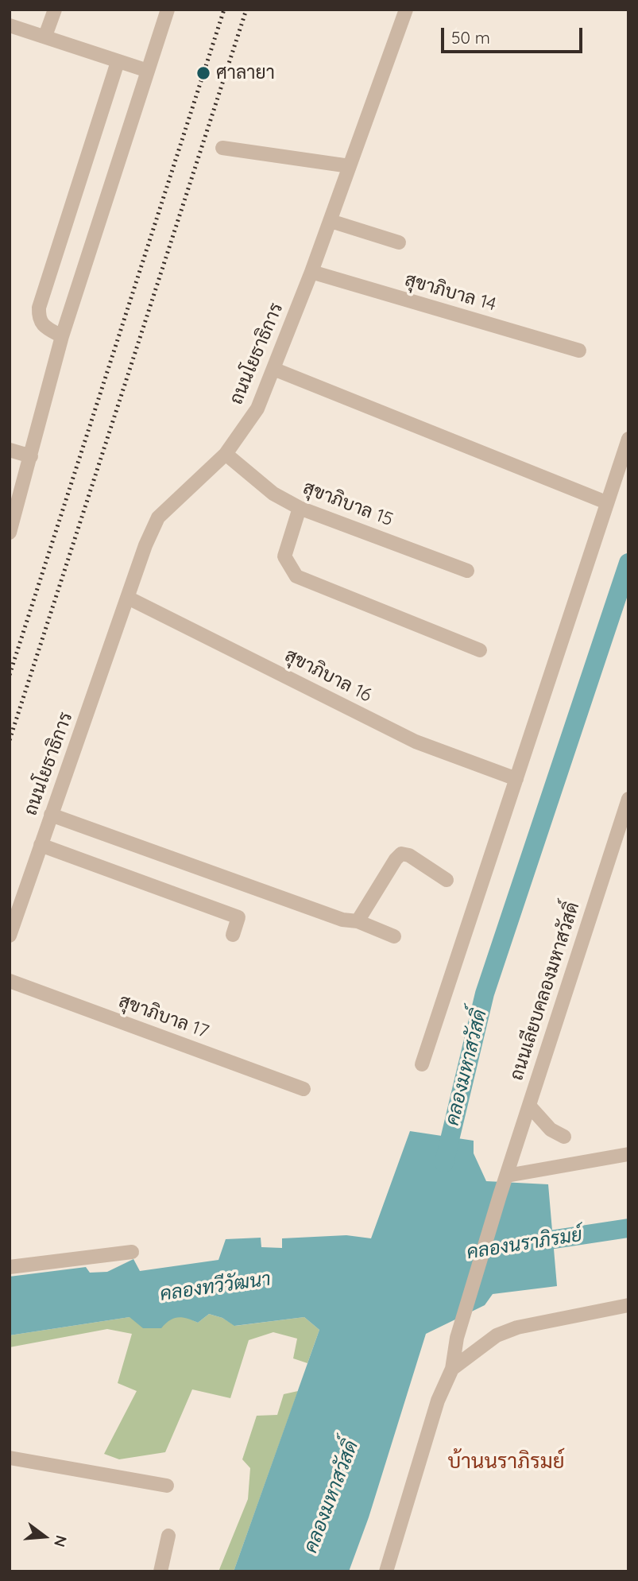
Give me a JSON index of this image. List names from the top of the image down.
{
  "streets": {
    "street": [
      "สุขาภิบาล 14",
      "ถนนโยธาธิการ",
      "สุขาภิบาล 15",
      "สุขาภิบาล 16",
      "ถนนเลียบคลองมหาสวัสดิ์",
      "สุขาภิบาล 17"
    ]
  },
  "crossings": [
    ["สุขาภิบาล 14", "ถนนโยธาธิการ"],
    ["ถนนโยธาธิการ", "สุขาภิบาล 15"],
    ["ถนนโยธาธิการ", "สุขาภิบาล 16"]
  ],
  "districts": ["บ้านนราภิรมย์"],
  "water": ["คลองมหาสวัสดิ์", "คลองนราภิรมย์", "คลองทวีวัฒนา"],
  "places": ["ศาลายา"],
  "scale_bar": "50 m",
  "north": "right"
}
